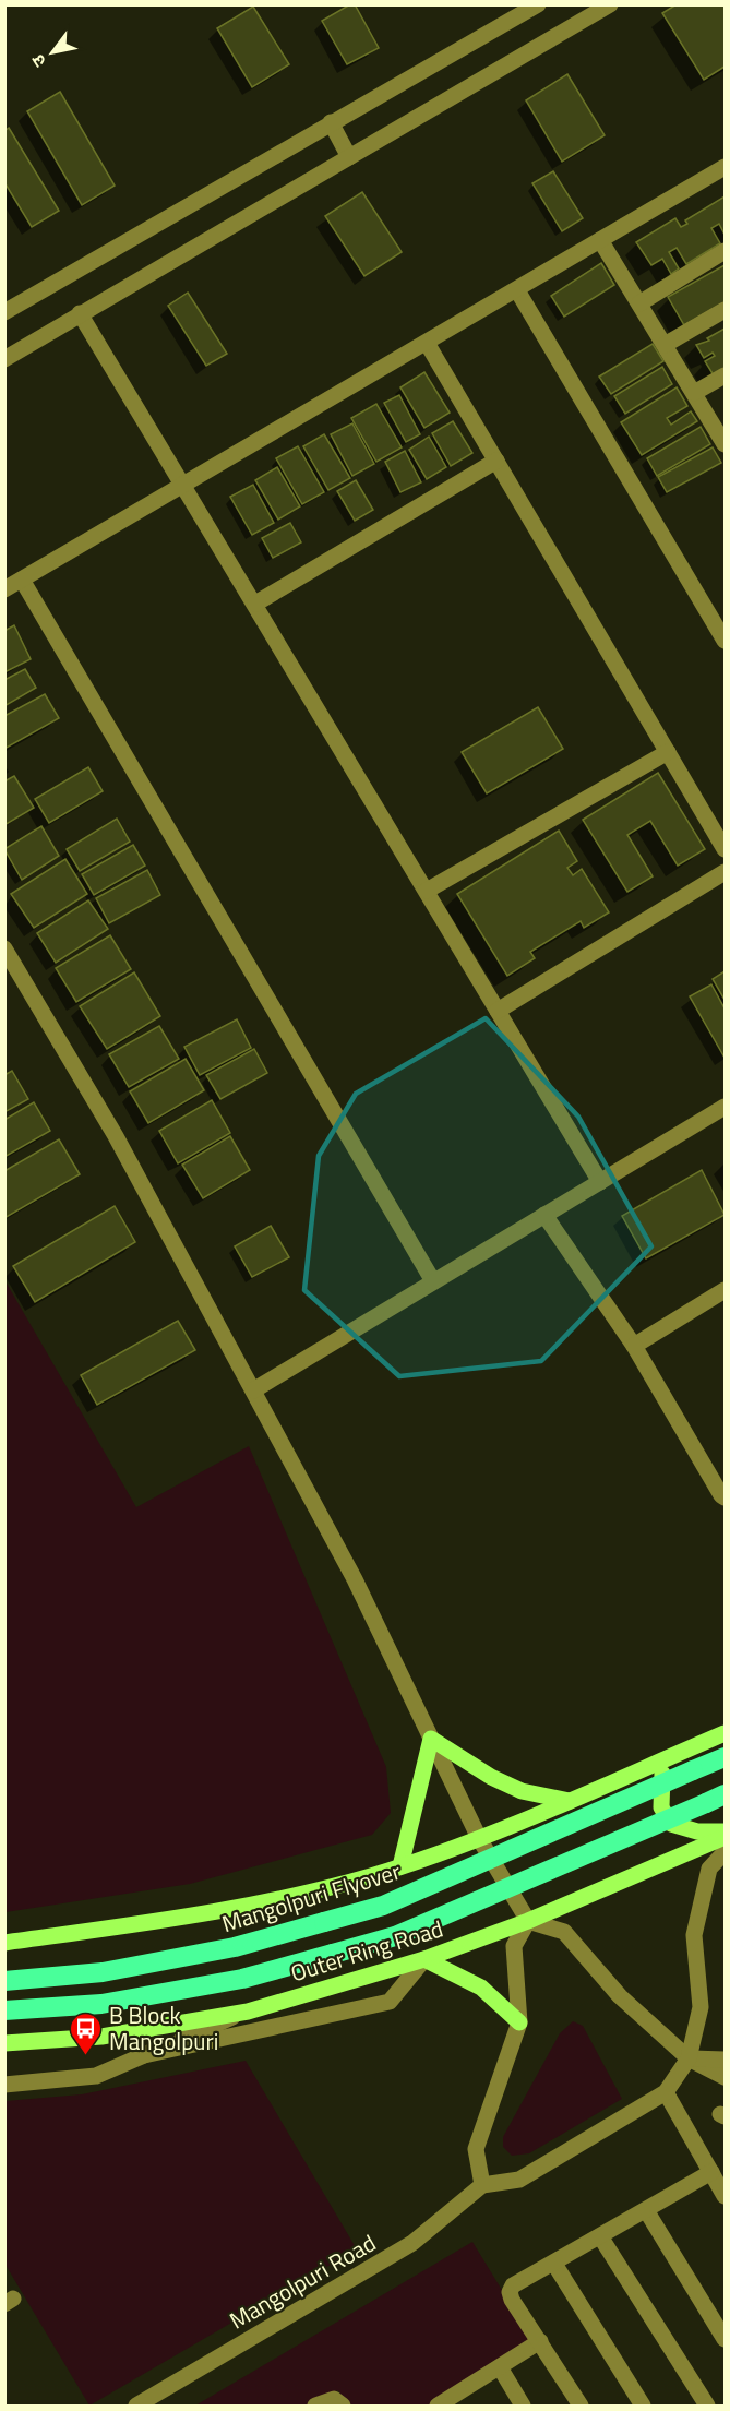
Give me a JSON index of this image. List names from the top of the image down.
{
  "streets": {
    "highway": ["Mangolpuri Flyover"],
    "main road": ["Outer Ring Road"],
    "street": ["Mangolpuri Road"]
  },
  "places": {
    "bus stop": ["B Block Mangolpuri"]
  },
  "north": "bottom left"
}
